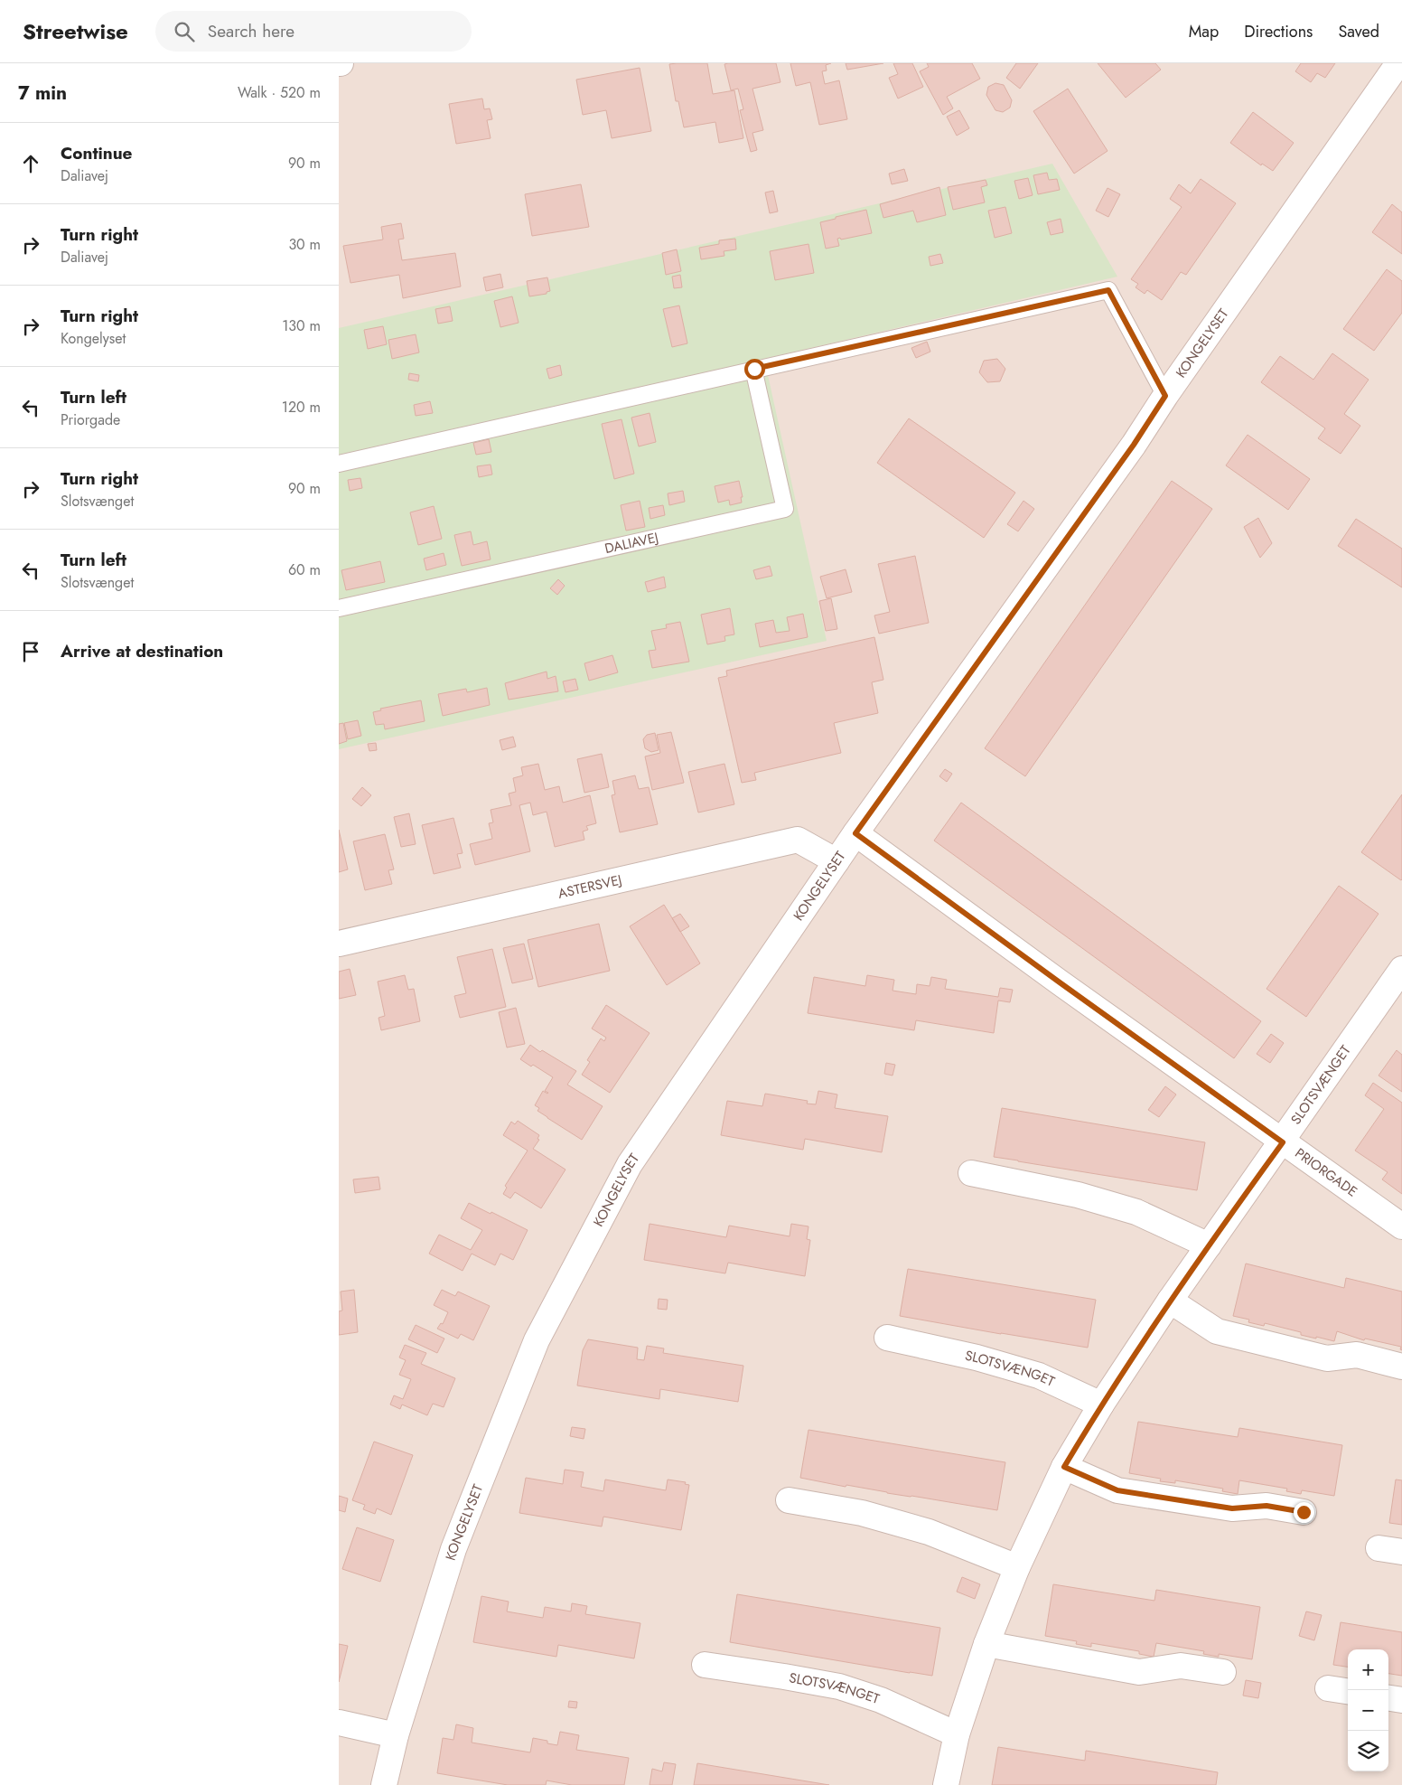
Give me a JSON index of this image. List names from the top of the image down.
{
  "streets": {
    "street": [
      "KONGELYSET",
      "ASTERSVEJ",
      "SLOTSVÆNGET",
      "PRIORGADE"
    ],
    "lane": ["DALIAVEJ"]
  },
  "crossings": [
    ["KONGELYSET", "ASTERSVEJ"],
    ["KONGELYSET", "PRIORGADE"],
    ["SLOTSVÆNGET", "PRIORGADE"]
  ],
  "page": {
    "header": "Streetwise",
    "search": "Search here",
    "nav": ["Map", "Directions", "Saved"],
    "heading": ["7 min", "Walk · 520 m"],
    "list": [
      ["Continue", "Daliavej", "90 m"],
      ["Turn right", "Daliavej", "30 m"],
      ["Turn right", "Kongelyset", "130 m"],
      ["Turn left", "Priorgade", "120 m"],
      ["Turn right", "Slotsvænget", "90 m"],
      ["Turn left", "Slotsvænget", "60 m"],
      "Arrive at destination"
    ],
    "map_buttons": ["+", "−"]
  }
}
